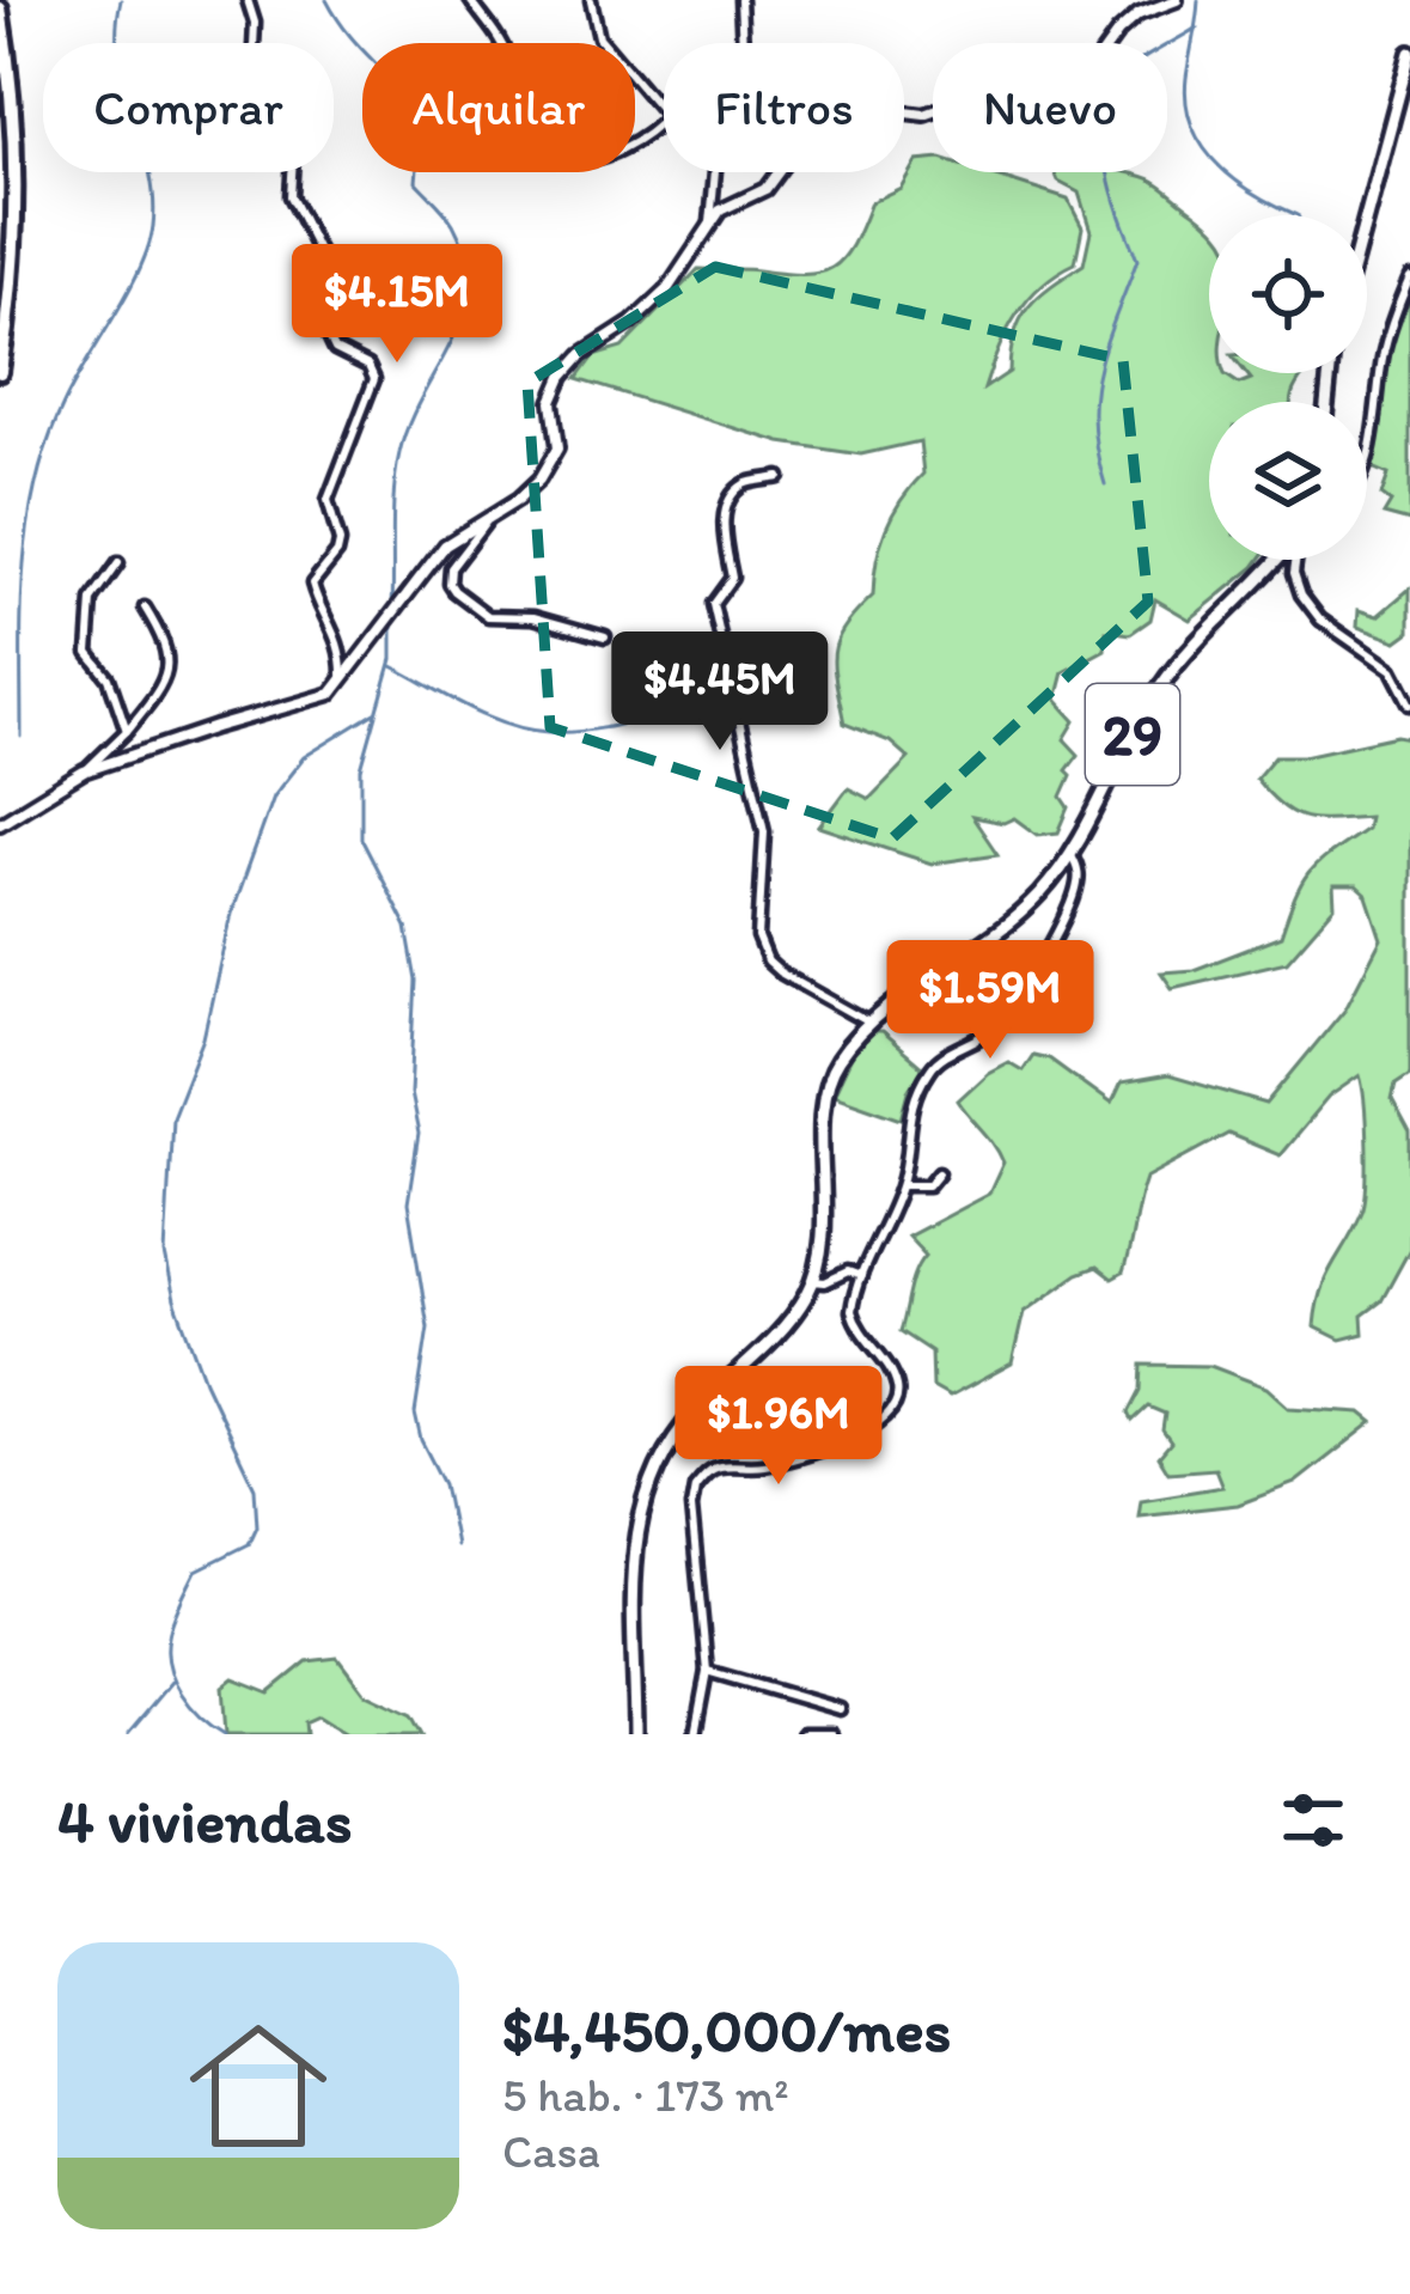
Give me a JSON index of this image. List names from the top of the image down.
{
  "streets": {
    "main road": ["29"]
  },
  "page": {
    "chip": [
      "Comprar",
      "Alquilar",
      "Filtros",
      "Nuevo"
    ],
    "price": [
      "$4.15M",
      "$4.45M",
      "$1.59M",
      "$1.96M"
    ],
    "heading": "4 viviendas",
    "list": [
      {
        "name": "$4,450,000/mes",
        "note": "5 hab. · 173 m² · Casa"
      }
    ]
  }
}
